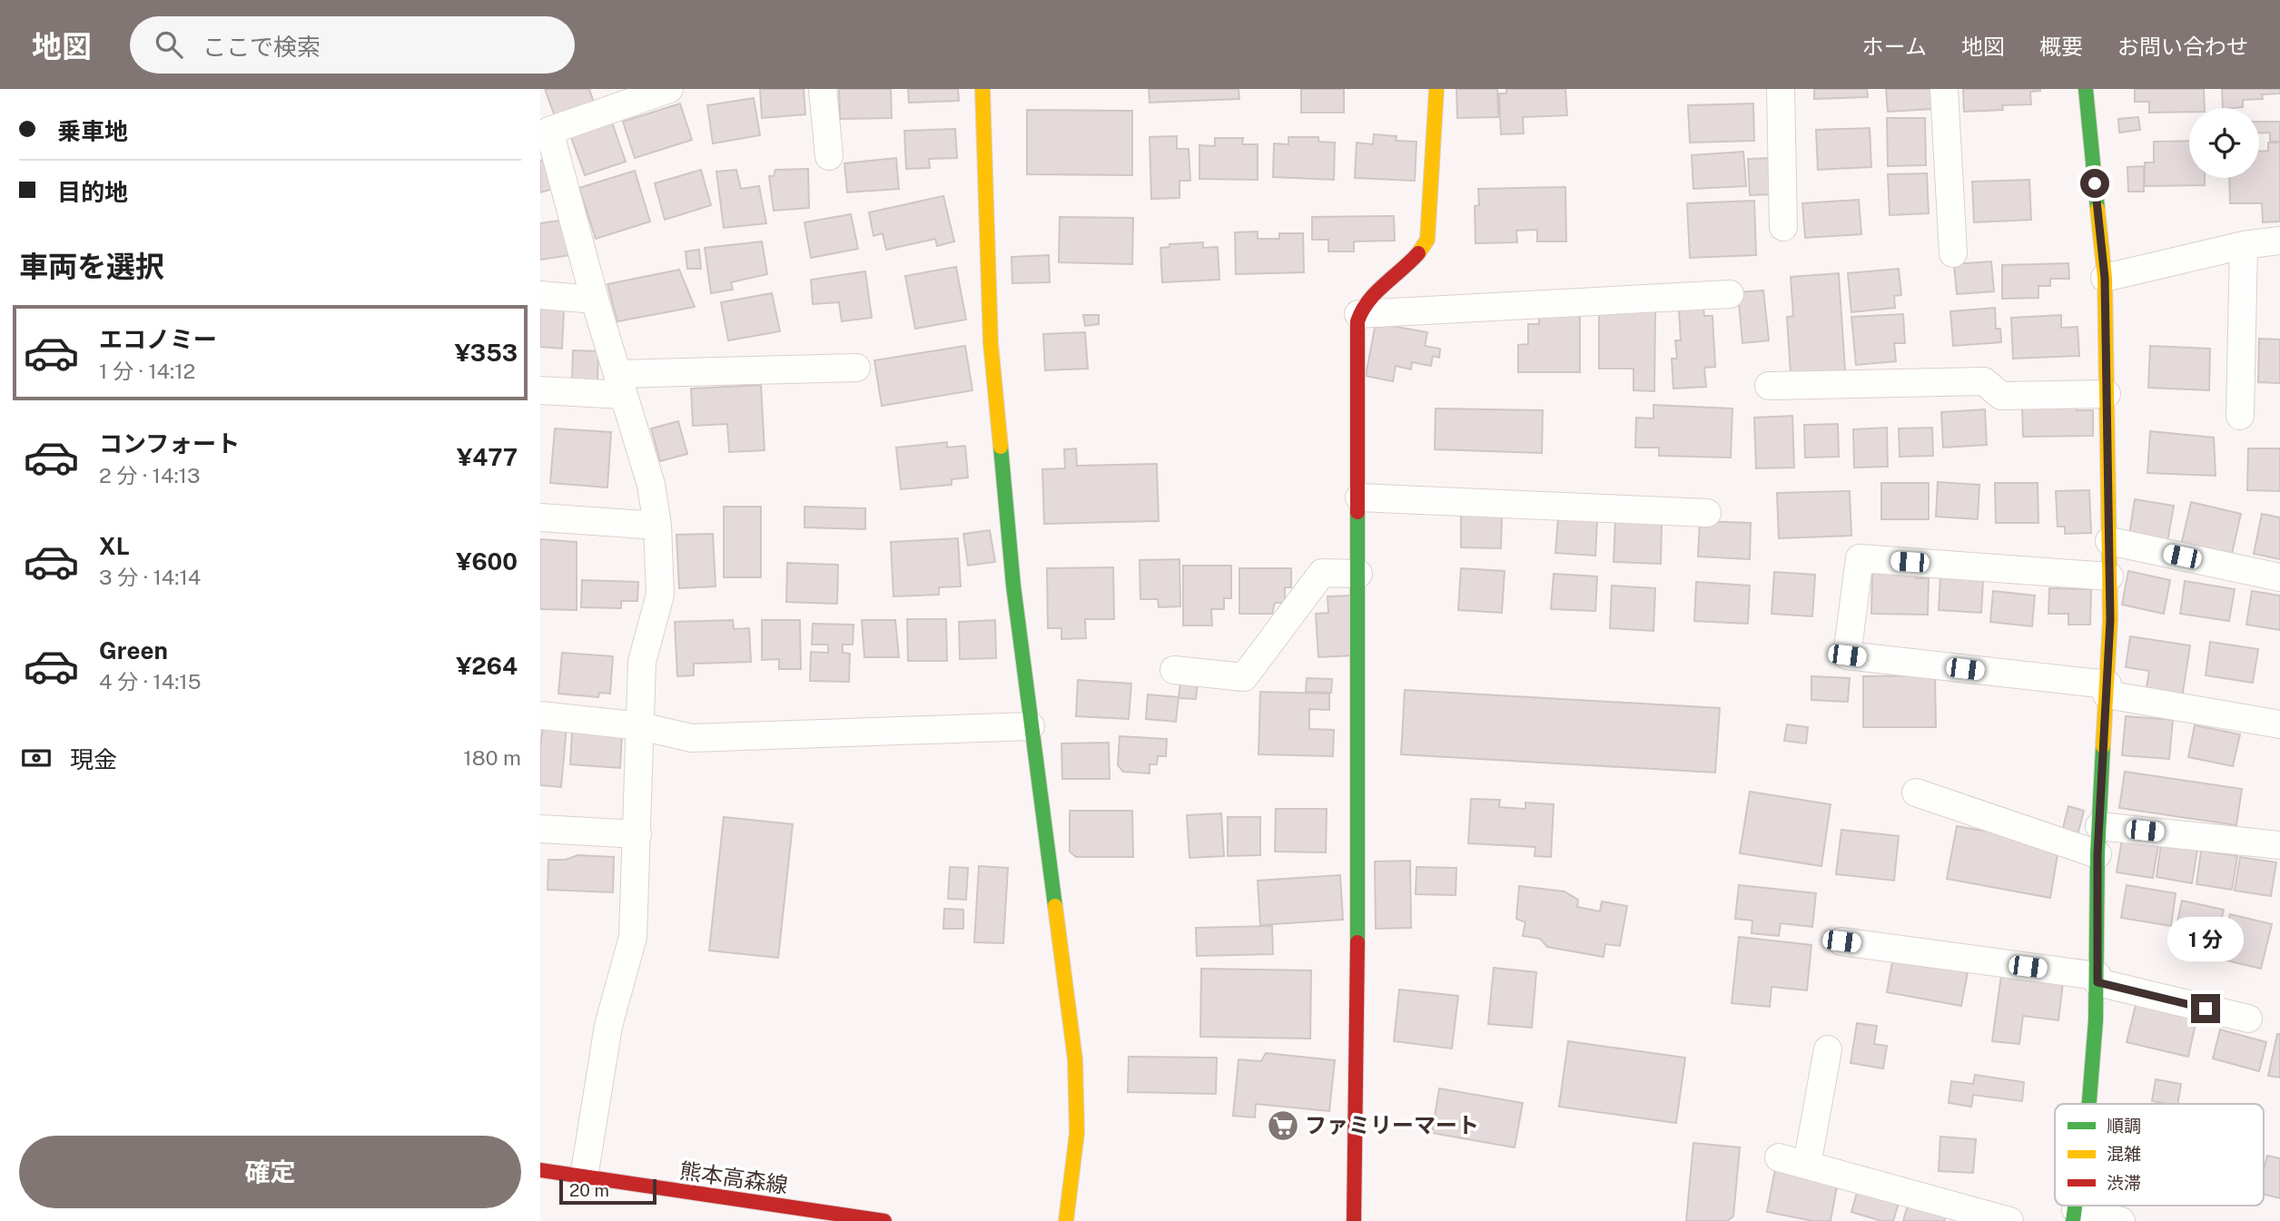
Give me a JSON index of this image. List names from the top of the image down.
{
  "streets": {
    "street": ["熊本高森線"]
  },
  "places": {
    "supermarket": ["ファミリーマート"]
  },
  "legend": ["順調", "混雑", "渋滞"],
  "scale_bar": "20 m",
  "page": {
    "header": "地図",
    "search": "ここで検索",
    "nav": [
      "ホーム",
      "地図",
      "概要",
      "お問い合わせ"
    ],
    "banner": ["乗車地", "目的地"],
    "heading": "車両を選択",
    "list": [
      {
        "name": "エコノミー",
        "note": "1 分 · 14:12",
        "value": "¥353"
      },
      {
        "name": "コンフォート",
        "note": "2 分 · 14:13",
        "value": "¥477"
      },
      {
        "name": "XL",
        "note": "3 分 · 14:14",
        "value": "¥600"
      },
      {
        "name": "Green",
        "note": "4 分 · 14:15",
        "value": "¥264"
      }
    ],
    "pay": ["現金", "180 m"],
    "bubble": "1 分",
    "buttons": "確定",
    "scale": "20 m"
  }
}
